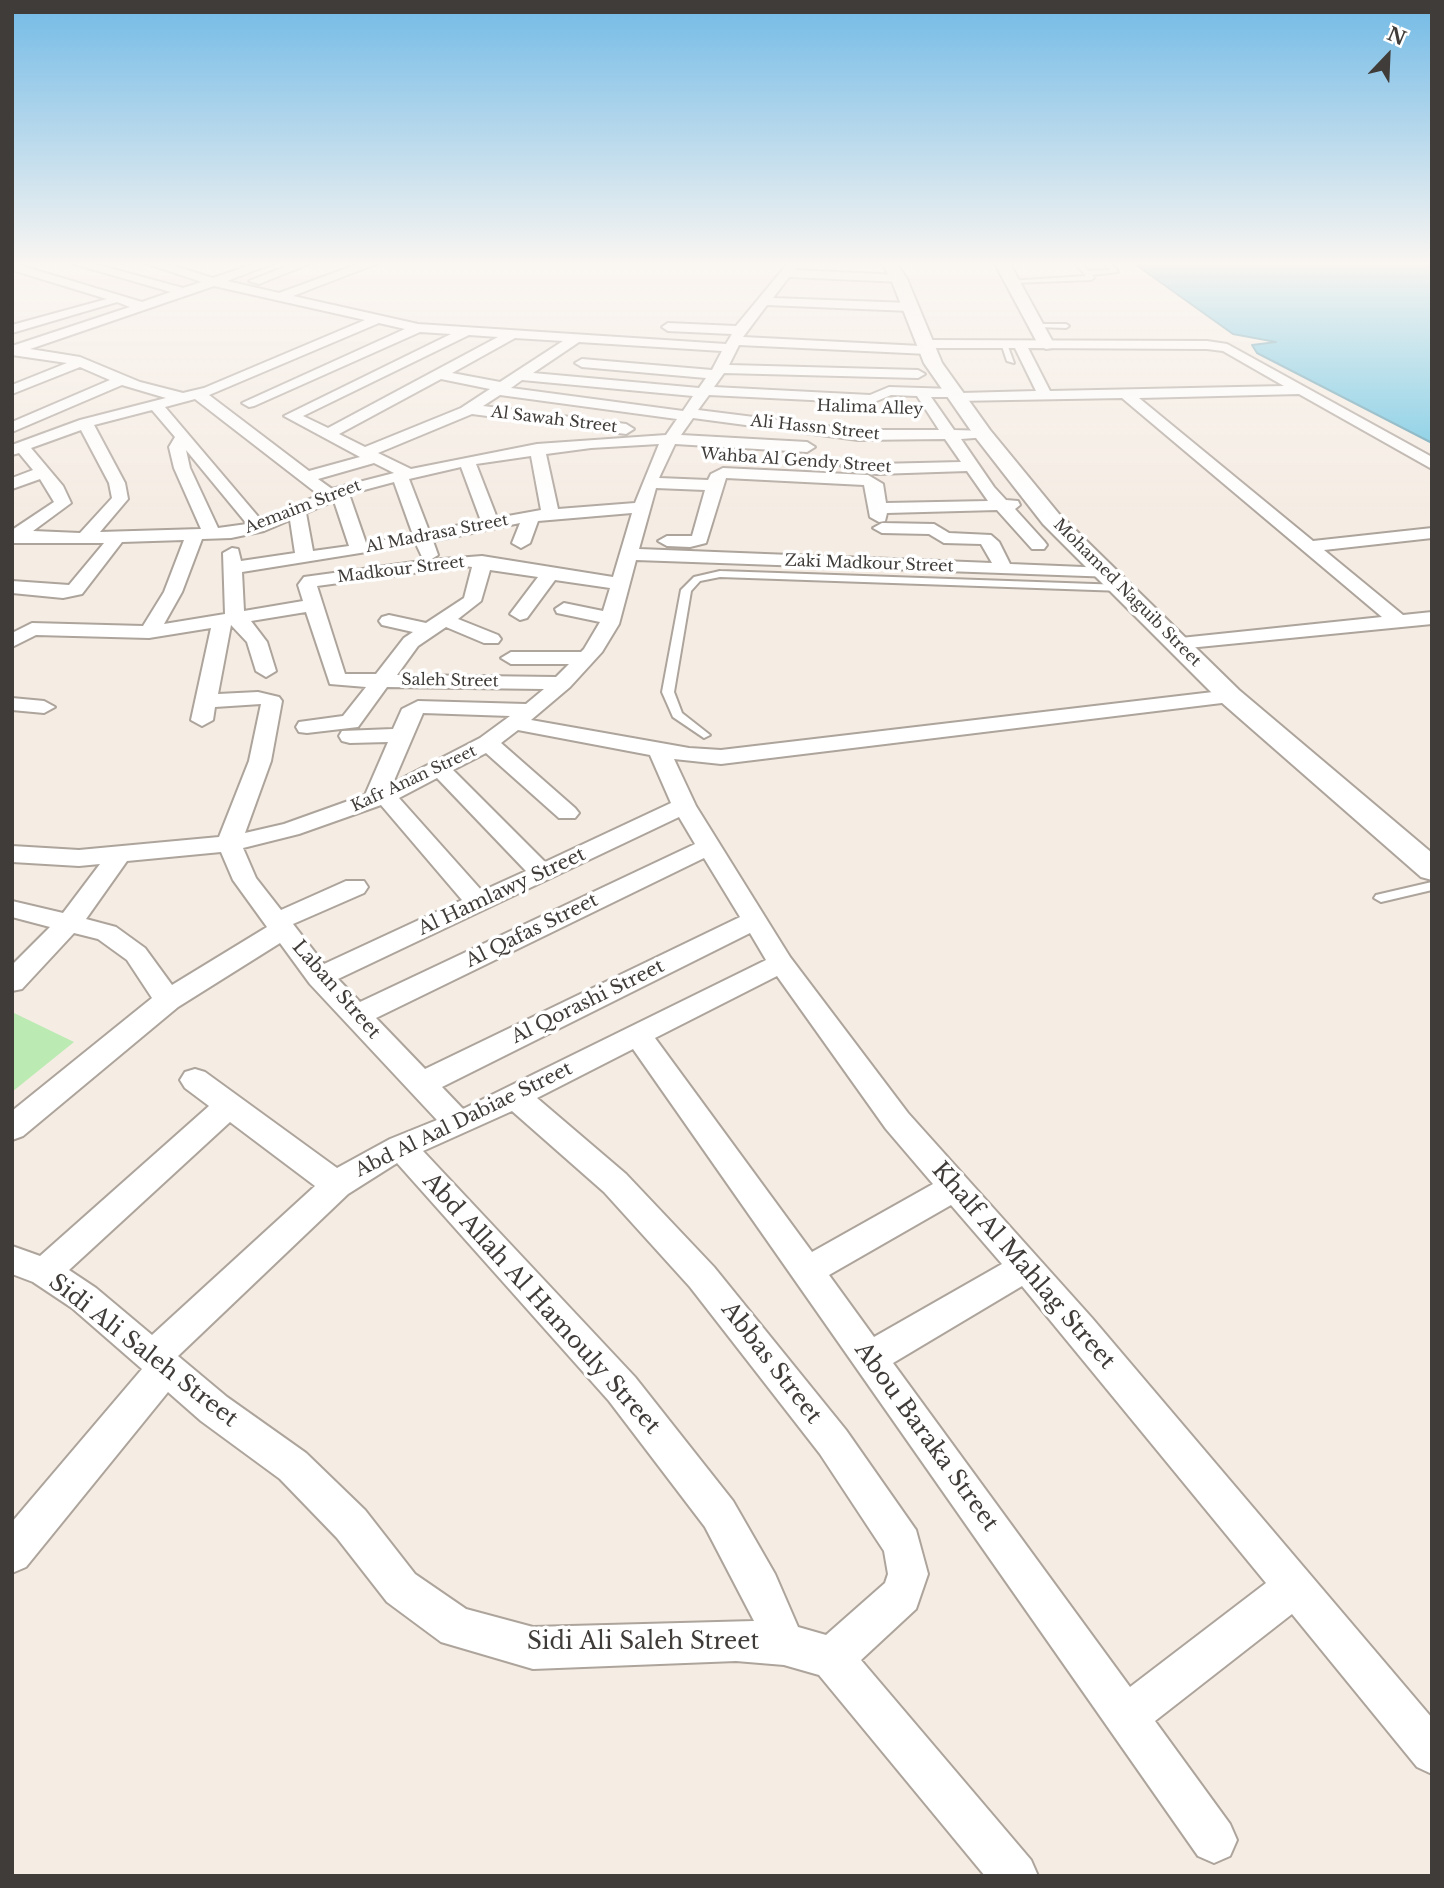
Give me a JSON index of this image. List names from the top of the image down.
{
  "streets": {
    "street": [
      "Halima Alley",
      "Al Sawah Street",
      "Ali Hassn Street",
      "Wahba Al Gendy Street",
      "Aemaim Street",
      "Al Madrasa Street",
      "Zaki Madkour Street",
      "Madkour Street",
      "Mohamed Naguib Street",
      "Saleh Street",
      "Kafr Anan Street",
      "Al Hamlawy Street",
      "Al Qafas Street",
      "Laban Street",
      "Al Qorashi Street",
      "Abd Al Aal Dabiae Street",
      "Khalf Al Mahlag Street",
      "Abd Allah Al Hamouly Street",
      "Sidi Ali Saleh Street",
      "Abbas Street",
      "Abou Baraka Street"
    ]
  },
  "crossings": [
    ["Halima Alley", "Ali Hassn Street"],
    ["Al Sawah Street", "Aemaim Street"],
    ["Ali Hassn Street", "Mohamed Naguib Street"],
    ["Ali Hassn Street", "Kafr Anan Street"],
    ["Wahba Al Gendy Street", "Aemaim Street"],
    ["Wahba Al Gendy Street", "Kafr Anan Street"],
    ["Aemaim Street", "Kafr Anan Street"],
    ["Al Madrasa Street", "Kafr Anan Street"],
    ["Zaki Madkour Street", "Mohamed Naguib Street"],
    ["Zaki Madkour Street", "Kafr Anan Street"],
    ["Madkour Street", "Saleh Street"],
    ["Madkour Street", "Kafr Anan Street"],
    ["Saleh Street", "Kafr Anan Street"],
    ["Kafr Anan Street", "Laban Street"],
    ["Al Hamlawy Street", "Laban Street"],
    ["Al Hamlawy Street", "Khalf Al Mahlag Street"],
    ["Al Qafas Street", "Laban Street"],
    ["Al Qafas Street", "Khalf Al Mahlag Street"],
    ["Laban Street", "Al Qorashi Street"],
    ["Laban Street", "Abd Al Aal Dabiae Street"],
    ["Al Qorashi Street", "Khalf Al Mahlag Street"],
    ["Abd Al Aal Dabiae Street", "Khalf Al Mahlag Street"],
    ["Abd Al Aal Dabiae Street", "Abd Allah Al Hamouly Street"],
    ["Abd Al Aal Dabiae Street", "Sidi Ali Saleh Street"],
    ["Abd Al Aal Dabiae Street", "Abbas Street"],
    ["Abd Al Aal Dabiae Street", "Abou Baraka Street"],
    ["Abd Allah Al Hamouly Street", "Sidi Ali Saleh Street"],
    ["Sidi Ali Saleh Street", "Abbas Street"]
  ],
  "north": "top right"
}
